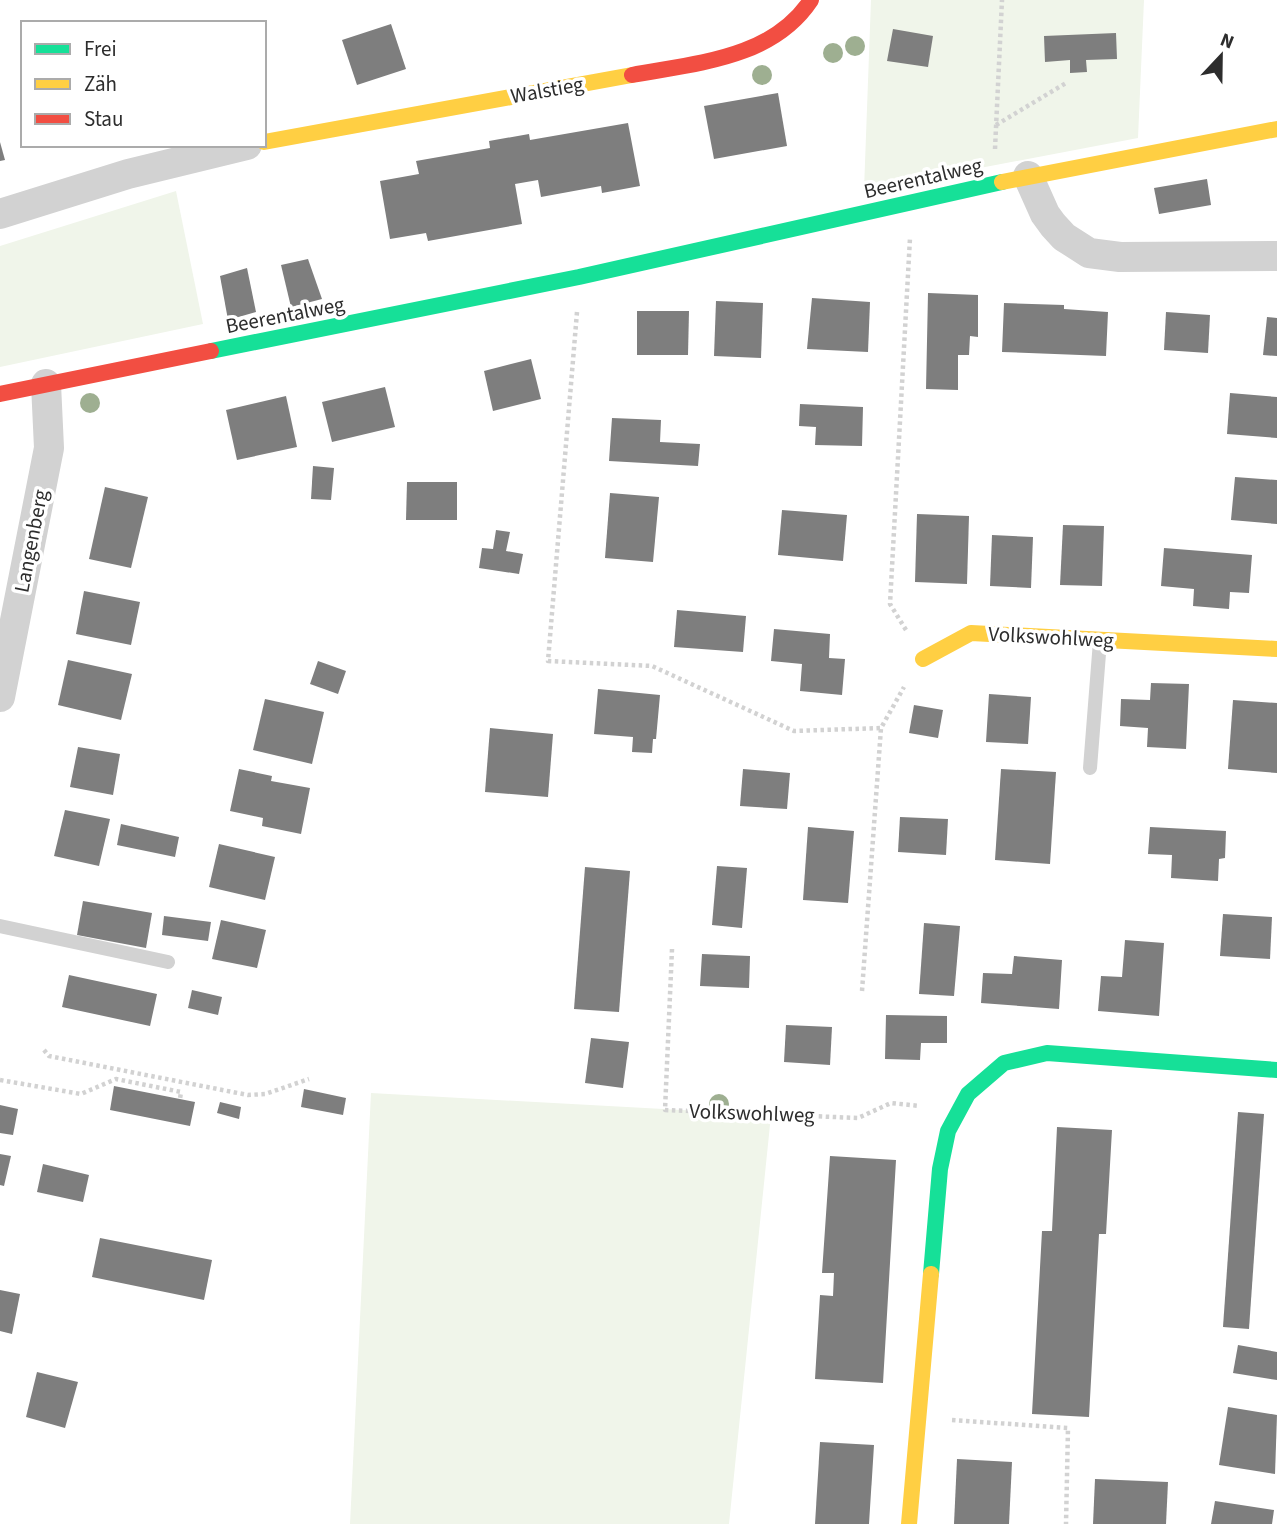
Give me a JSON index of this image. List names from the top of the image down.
{
  "streets": {
    "street": [
      "Walstieg",
      "Beerentalweg",
      "Langenberg",
      "Volkswohlweg"
    ]
  },
  "crossings": [
    ["Beerentalweg", "Langenberg"]
  ],
  "legend": ["Frei", "Zäh", "Stau"],
  "north": "top"
}
